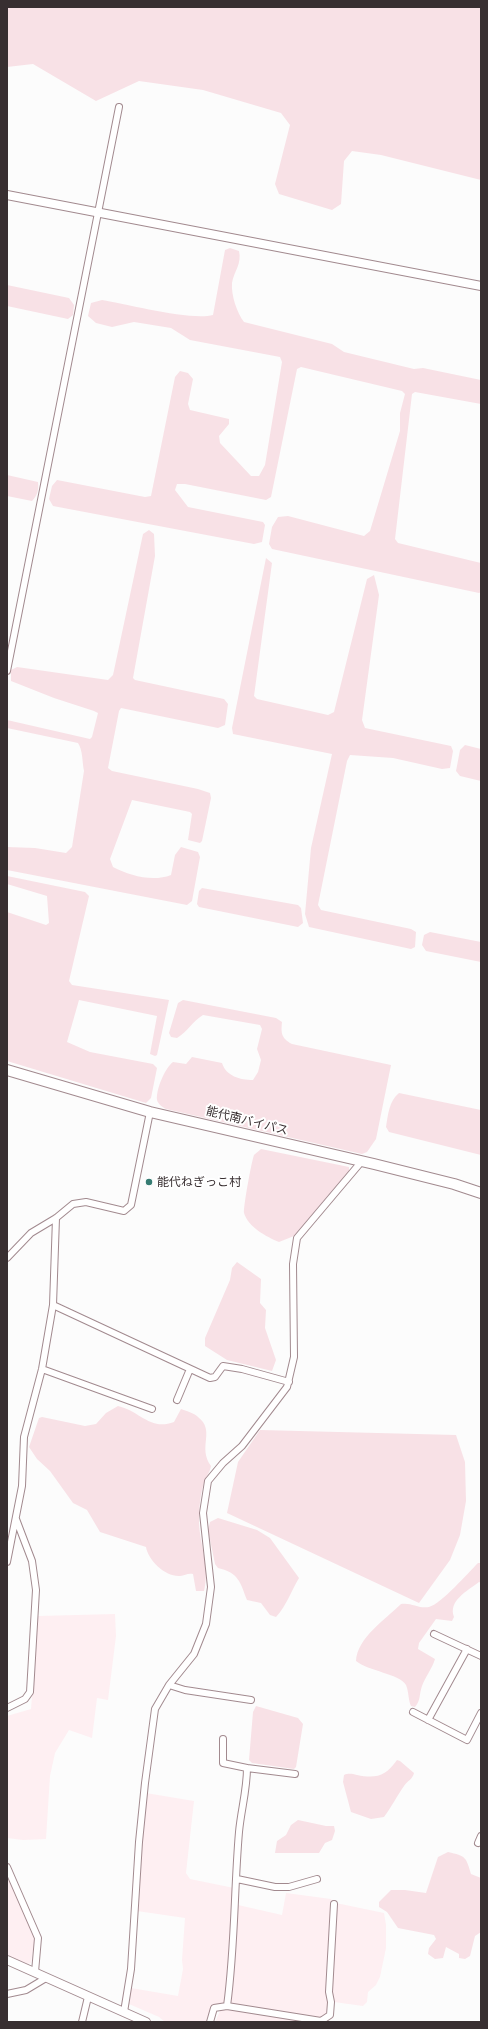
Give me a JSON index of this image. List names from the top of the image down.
{
  "streets": {
    "highway": ["能代南バイパス"]
  },
  "places": ["能代ねぎっこ村"]
}
